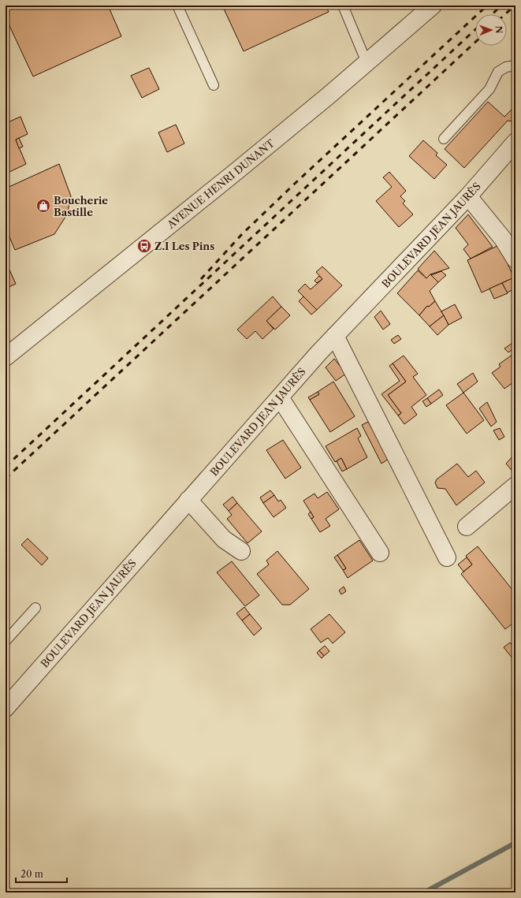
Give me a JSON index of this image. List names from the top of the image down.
{
  "streets": {
    "street": ["AVENUE HENRI DUNANT", "BOULEVARD JEAN JAURÈS"]
  },
  "places": {
    "shop": ["Boucherie Bastille"],
    "bus stop": ["Z.I Les Pins"]
  },
  "scale_bar": "20 m",
  "north": "right"
}
